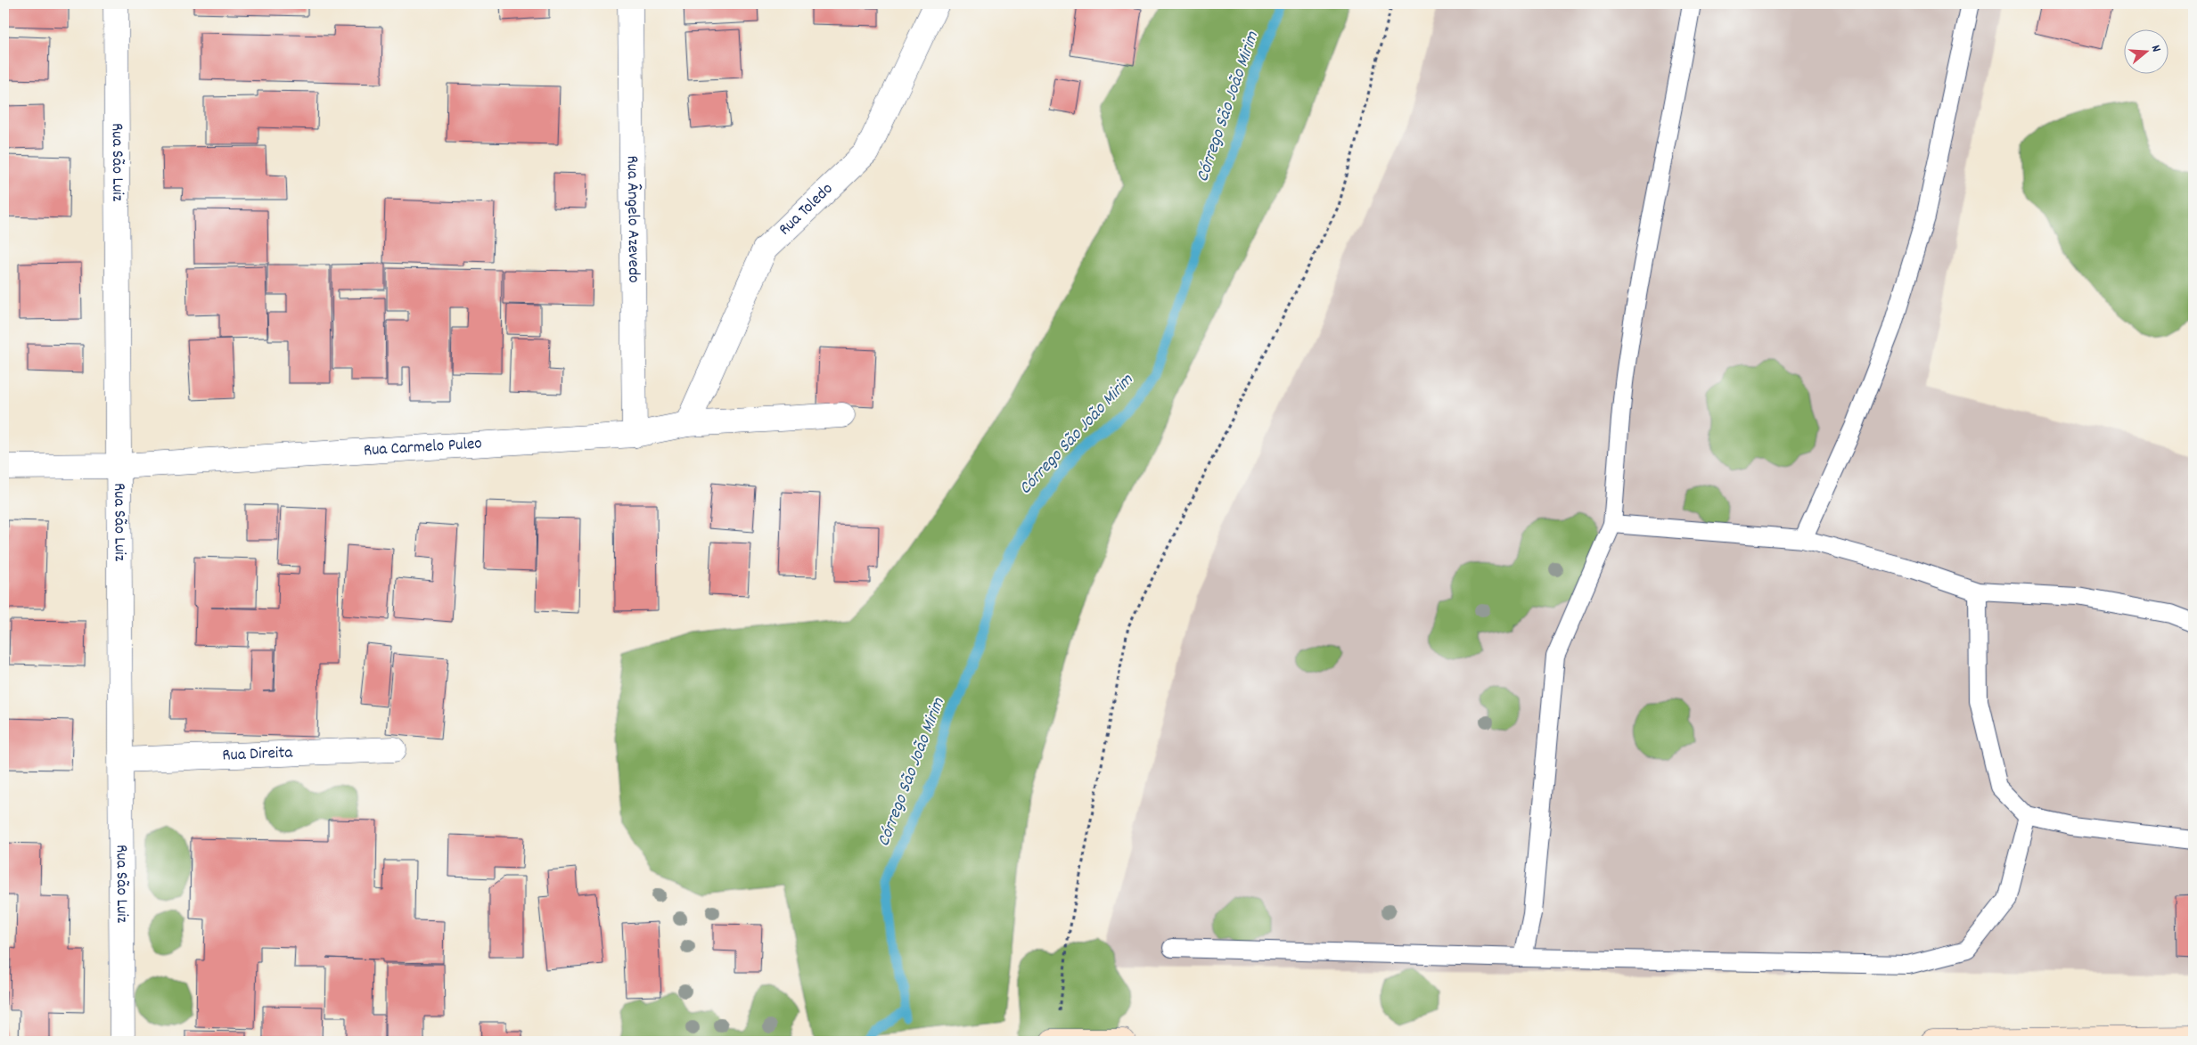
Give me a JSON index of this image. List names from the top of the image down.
{
  "streets": {
    "street": [
      "Rua São Luiz",
      "Rua Toledo",
      "Rua Ângelo Azevedo",
      "Rua Carmelo Puleo",
      "Rua Direita"
    ]
  },
  "crossings": [
    ["Rua São Luiz", "Rua Carmelo Puleo"],
    ["Rua São Luiz", "Rua Direita"],
    ["Rua Toledo", "Rua Carmelo Puleo"],
    ["Rua Ângelo Azevedo", "Rua Carmelo Puleo"]
  ],
  "water": ["Córrego São João Mirim"],
  "north": "right"
}
